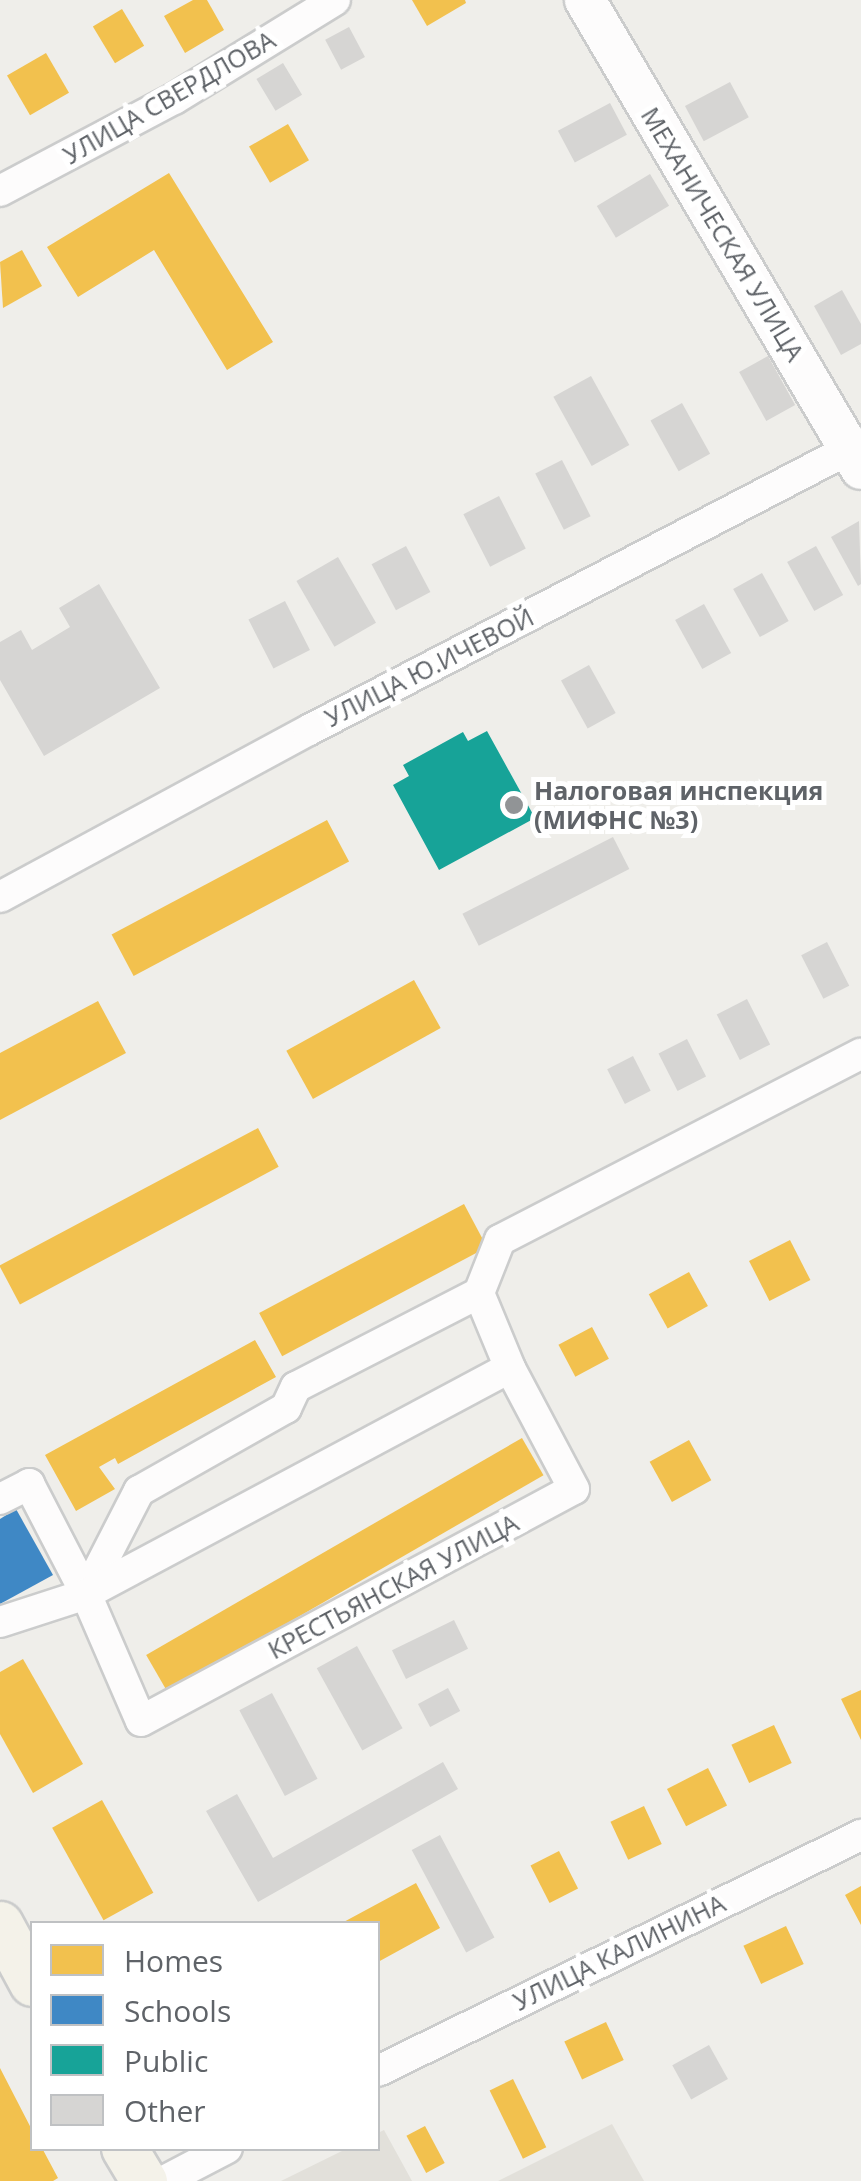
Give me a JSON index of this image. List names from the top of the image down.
{
  "streets": {
    "street": [
      "УЛИЦА СВЕРДЛОВА",
      "МЕХАНИЧЕСКАЯ УЛИЦА",
      "УЛИЦА Ю.ИЧЕВОЙ",
      "КРЕСТЬЯНСКАЯ УЛИЦА",
      "УЛИЦА КАЛИНИНА"
    ]
  },
  "crossings": [
    ["МЕХАНИЧЕСКАЯ УЛИЦА", "УЛИЦА Ю.ИЧЕВОЙ"]
  ],
  "places": ["Налоговая инспекция (МИФНС №3)"],
  "legend": [
    "Homes",
    "Schools",
    "Public",
    "Other"
  ]
}
